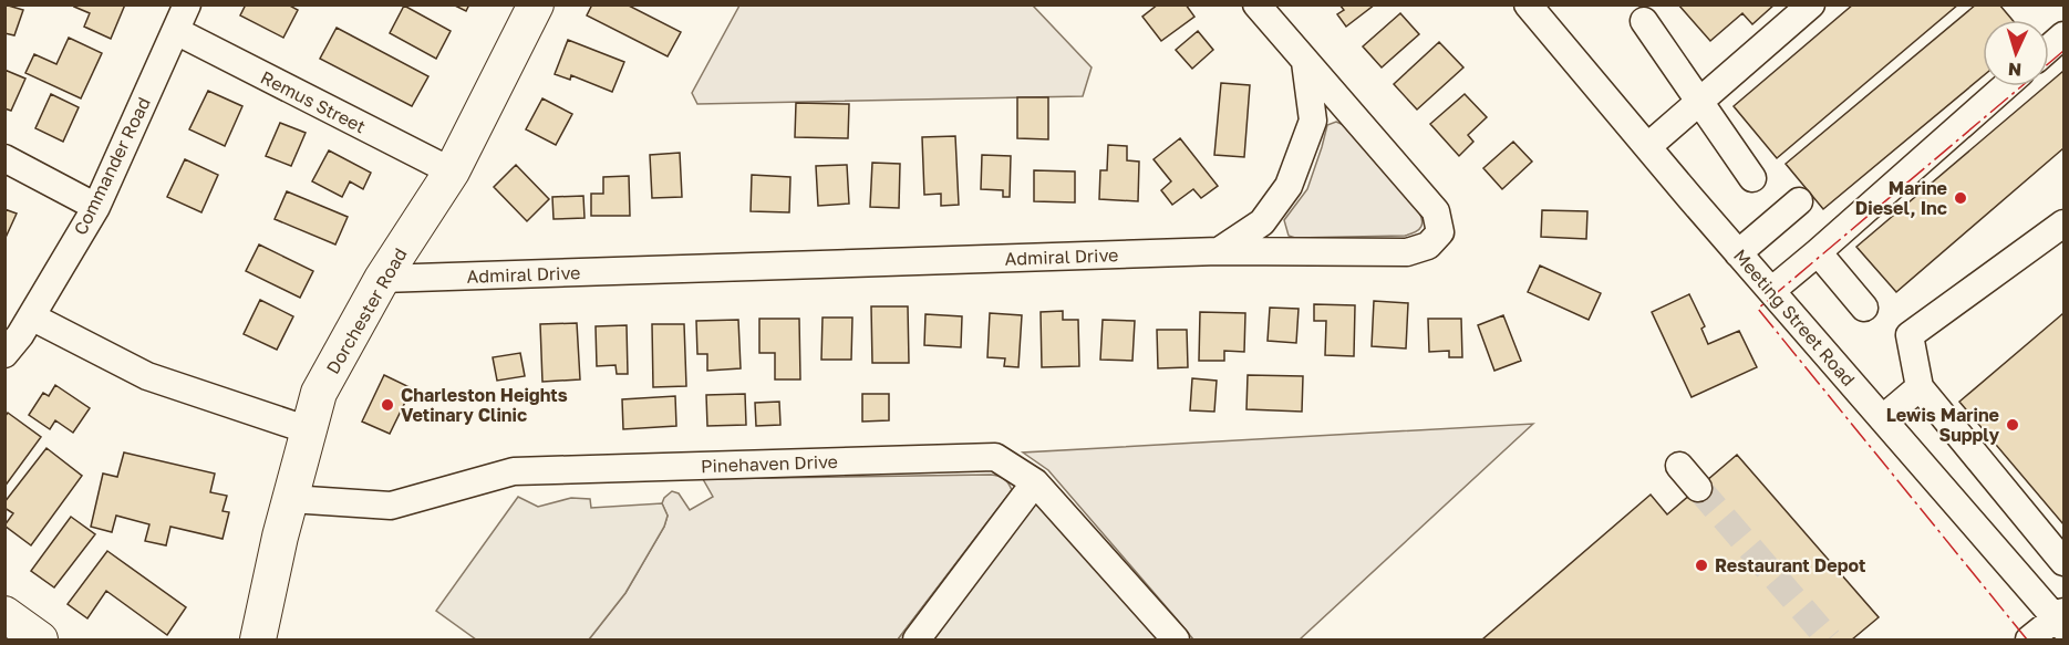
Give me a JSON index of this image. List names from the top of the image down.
{
  "streets": {
    "main road": ["Dorchester Road"],
    "street": [
      "Remus Street",
      "Commander Road",
      "Admiral Drive",
      "Meeting Street Road",
      "Pinehaven Drive"
    ]
  },
  "crossings": [
    ["Remus Street", "Commander Road"],
    ["Remus Street", "Dorchester Road"],
    ["Admiral Drive", "Dorchester Road"],
    ["Dorchester Road", "Pinehaven Drive"]
  ],
  "places": [
    "Marine Diesel, Inc",
    "Charleston Heights Vetinary Clinic",
    "Lewis Marine Supply",
    "Restaurant Depot"
  ],
  "north": "bottom"
}
